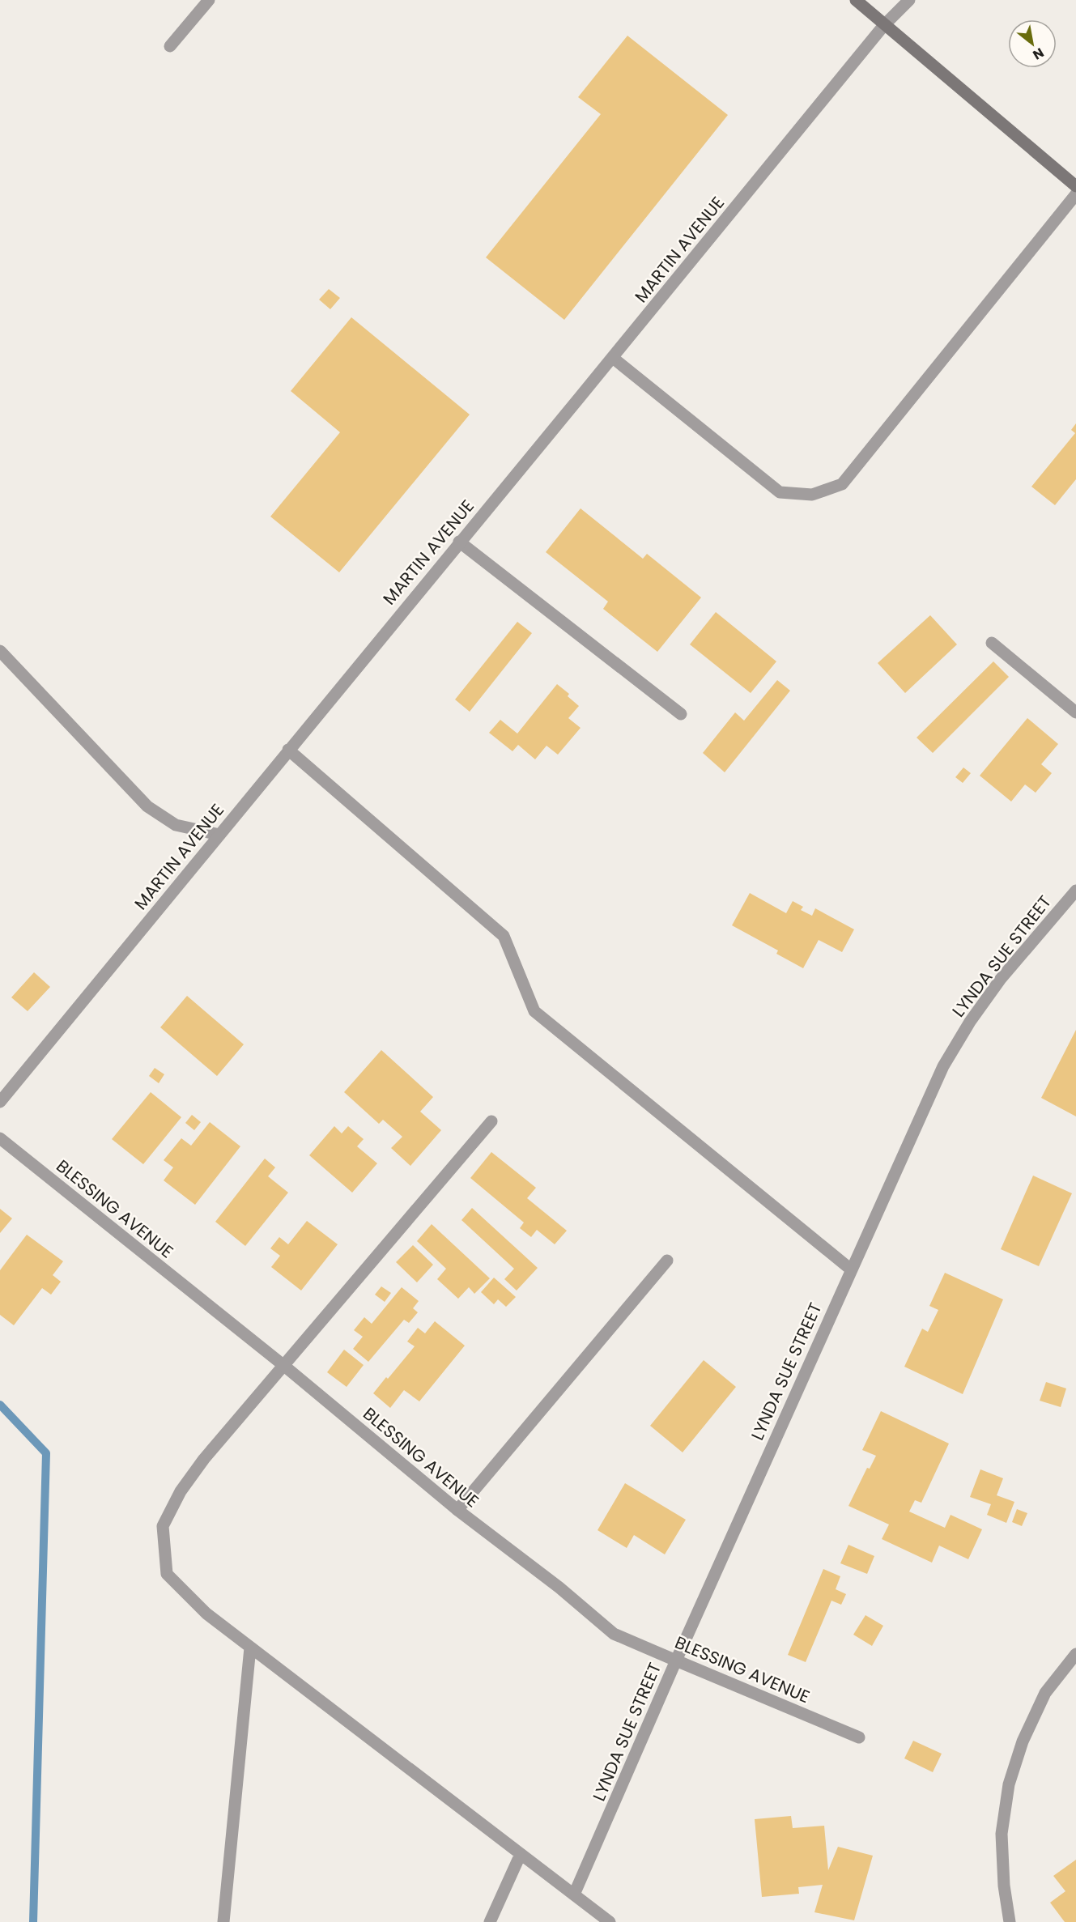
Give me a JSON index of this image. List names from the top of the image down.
{
  "streets": {
    "street": ["MARTIN AVENUE", "LYNDA SUE STREET", "BLESSING AVENUE"]
  },
  "crossings": [
    ["LYNDA SUE STREET", "BLESSING AVENUE"]
  ],
  "north": "bottom right"
}
